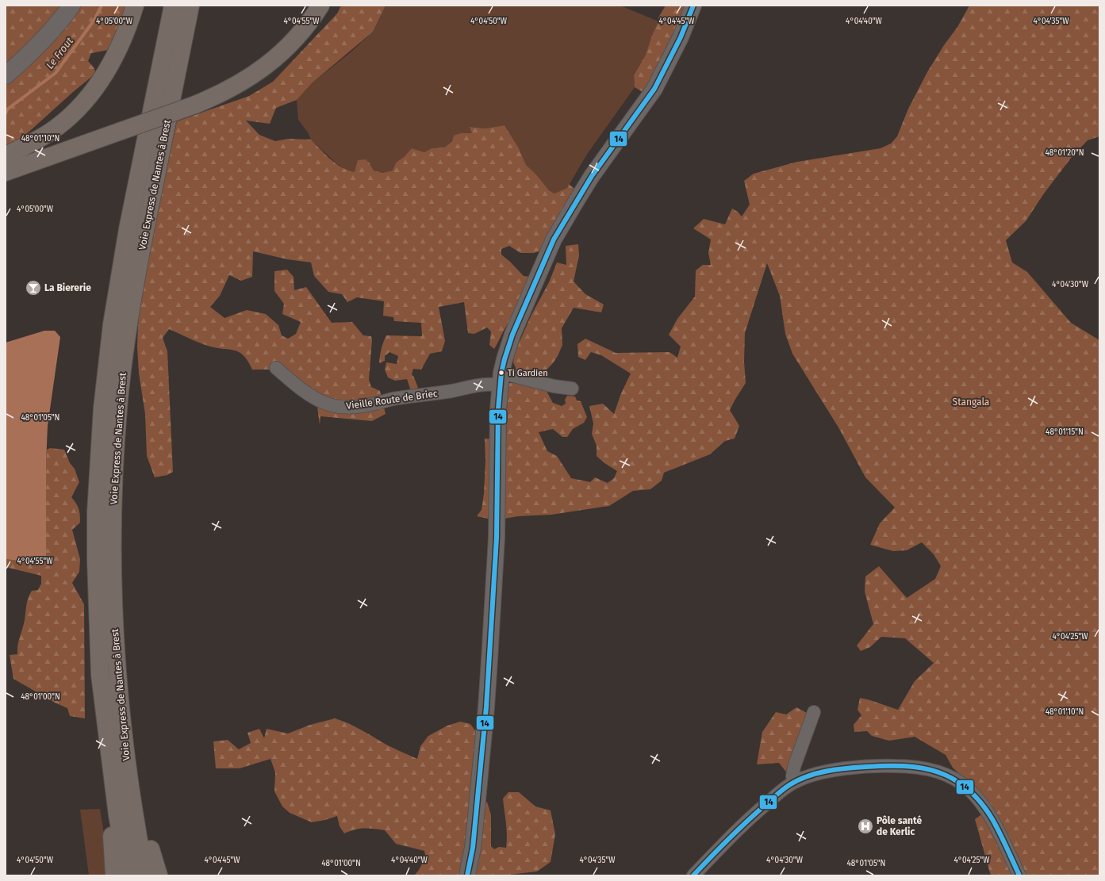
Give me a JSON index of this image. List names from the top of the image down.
{
  "streets": {
    "highway": ["Voie Express de Nantes à Brest"],
    "street": ["Vieille Route de Briec"]
  },
  "water": ["Le Frout"],
  "parks": ["Stangala"],
  "places": {
    "bar": ["La Biererie"],
    "other": ["Ti Gardien"],
    "hospital": ["Pôle santé de Kerlic"]
  },
  "lines": ["transit line 14"],
  "coordinates": [
    "4°05'00\"W",
    "4°04'55\"W",
    "4°04'50\"W",
    "4°04'45\"W",
    "4°04'40\"W",
    "4°04'35\"W",
    "48°01'10\"N",
    "48°01'20\"N",
    "4°04'30\"W",
    "48°01'05\"N",
    "48°01'15\"N",
    "4°04'25\"W",
    "48°01'00\"N"
  ]
}
